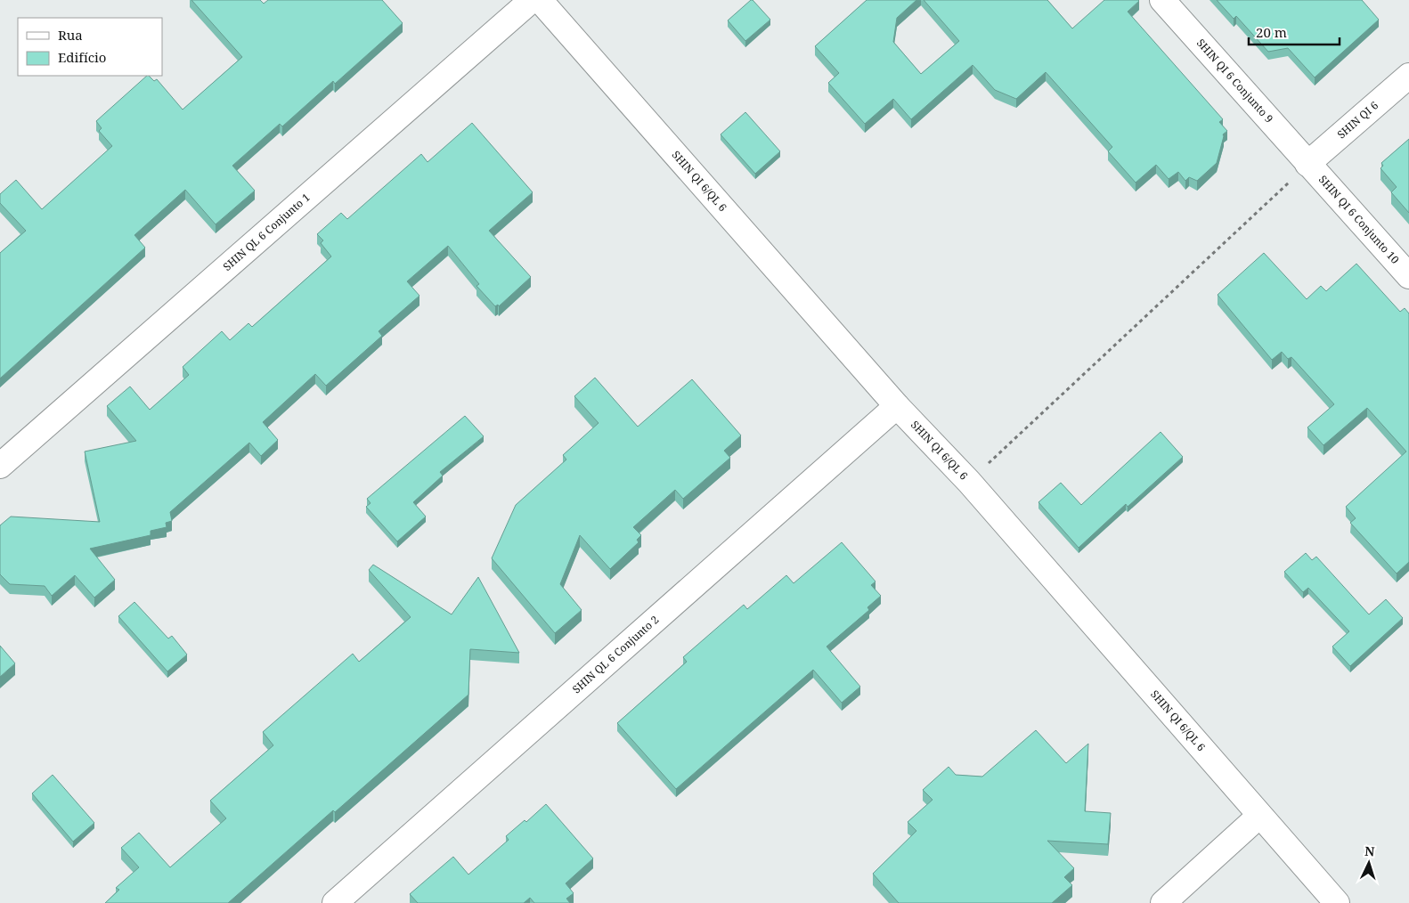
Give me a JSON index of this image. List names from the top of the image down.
{
  "streets": {
    "street": [
      "SHIN QI 6 Conjunto 9",
      "SHIN QI 6",
      "SHIN QI 6/QL 6",
      "SHIN QI 6 Conjunto 10",
      "SHIN QL 6 Conjunto 1",
      "SHIN QL 6 Conjunto 2"
    ]
  },
  "crossings": [
    ["SHIN QI 6 Conjunto 9", "SHIN QI 6"],
    ["SHIN QI 6 Conjunto 9", "SHIN QI 6 Conjunto 10"],
    ["SHIN QI 6", "SHIN QI 6 Conjunto 10"],
    ["SHIN QI 6/QL 6", "SHIN QL 6 Conjunto 2"]
  ],
  "legend": ["Rua", "Edifício"],
  "scale_bar": "20 m",
  "north": "top"
}
